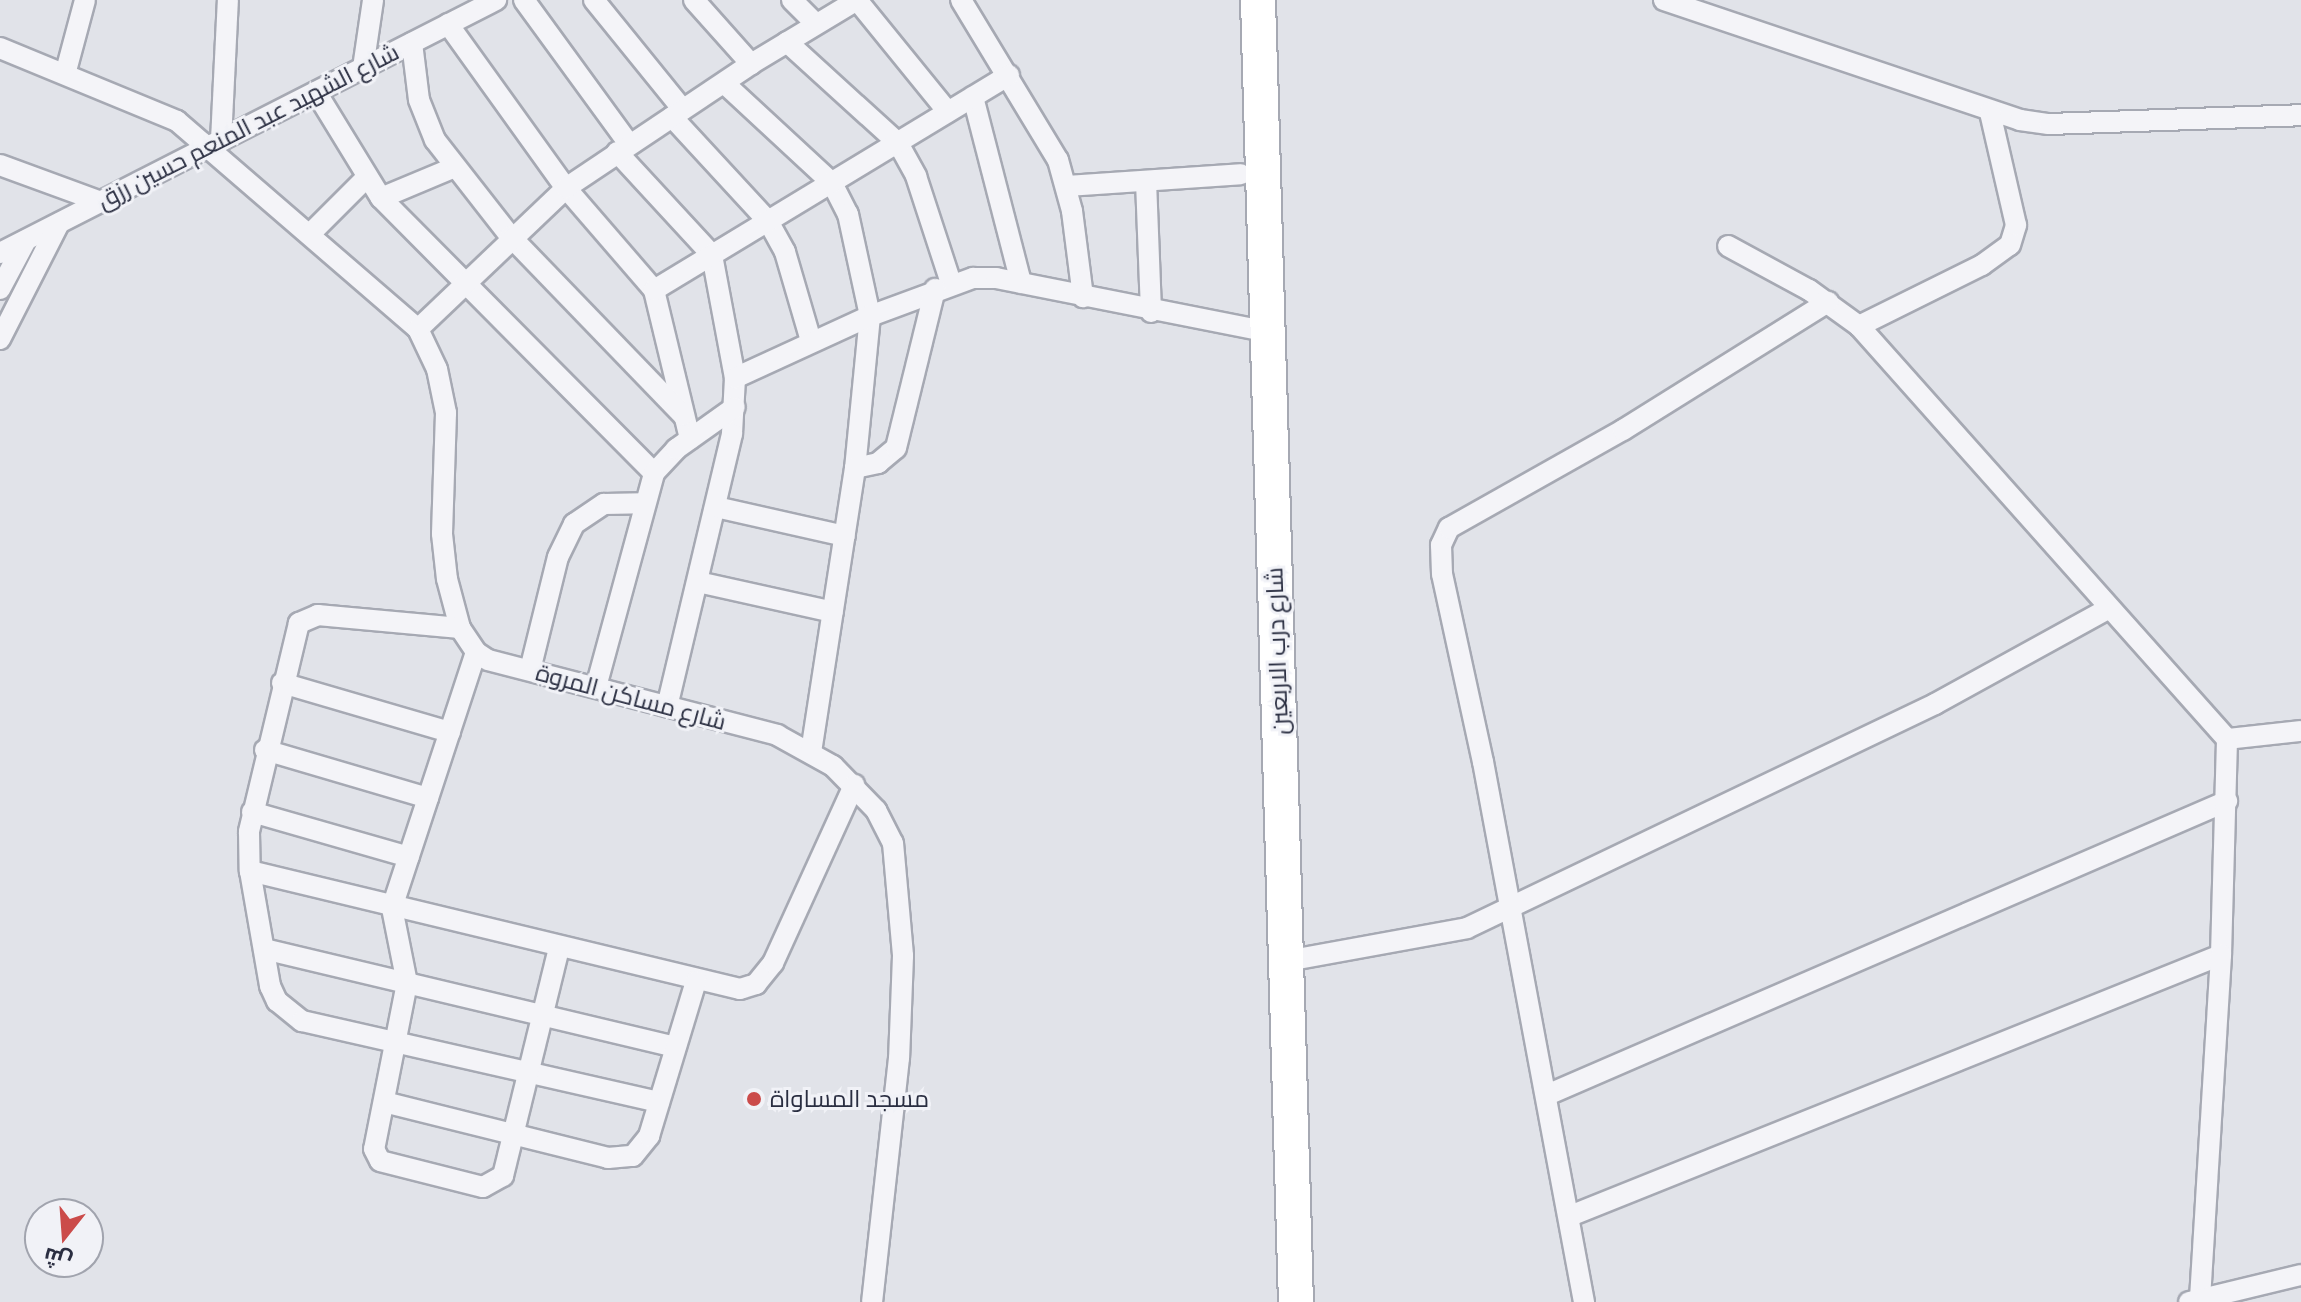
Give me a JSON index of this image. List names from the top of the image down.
{
  "streets": {
    "highway": ["شارع درب الاربعين"],
    "street": ["شارع الشهيد عبد المنعم حسين رزق", "شارع مساكن المروة"]
  },
  "places": ["مسجد المساواة"],
  "north": "bottom"
}
